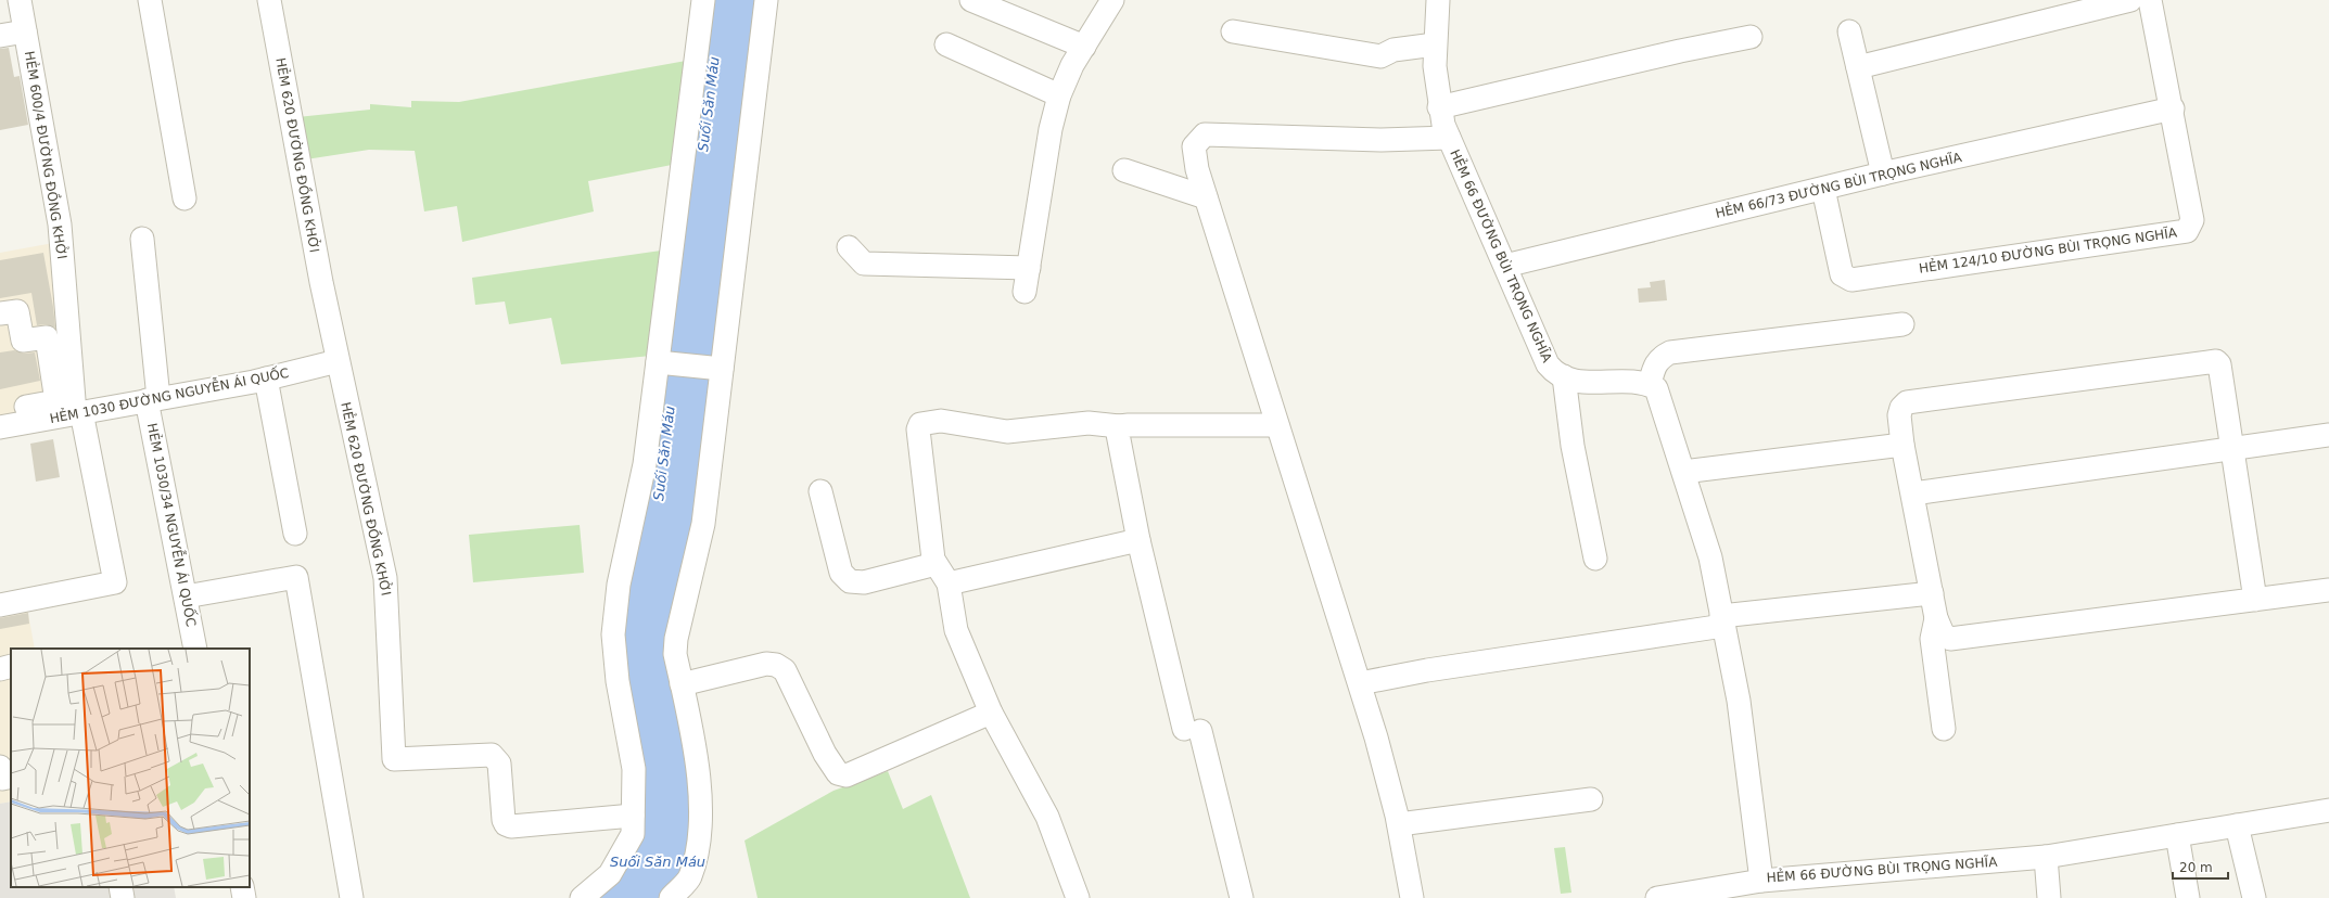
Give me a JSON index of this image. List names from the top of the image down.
{
  "streets": {
    "street": [
      "HẺM 600/4 ĐƯỜNG ĐỒNG KHỞI",
      "HẺM 620 ĐƯỜNG ĐỒNG KHỞI",
      "HẺM 66/73 ĐƯỜNG BÙI TRỌNG NGHĨA",
      "HẺM 124/10 ĐƯỜNG BÙI TRỌNG NGHĨA",
      "HẺM 66 ĐƯỜNG BÙI TRỌNG NGHĨA",
      "HẺM 1030 ĐƯỜNG NGUYỄN ÁI QUỐC",
      "HẺM 1030/34 NGUYỄN ÁI QUỐC"
    ]
  },
  "crossings": [
    ["HẺM 600/4 ĐƯỜNG ĐỒNG KHỞI", "HẺM 1030 ĐƯỜNG NGUYỄN ÁI QUỐC"],
    ["HẺM 620 ĐƯỜNG ĐỒNG KHỞI", "HẺM 1030 ĐƯỜNG NGUYỄN ÁI QUỐC"],
    ["HẺM 66/73 ĐƯỜNG BÙI TRỌNG NGHĨA", "HẺM 124/10 ĐƯỜNG BÙI TRỌNG NGHĨA"],
    ["HẺM 66/73 ĐƯỜNG BÙI TRỌNG NGHĨA", "HẺM 66 ĐƯỜNG BÙI TRỌNG NGHĨA"],
    ["HẺM 1030 ĐƯỜNG NGUYỄN ÁI QUỐC", "HẺM 1030/34 NGUYỄN ÁI QUỐC"]
  ],
  "water": ["Suối Săn Máu"],
  "scale_bar": "20 m"
}
